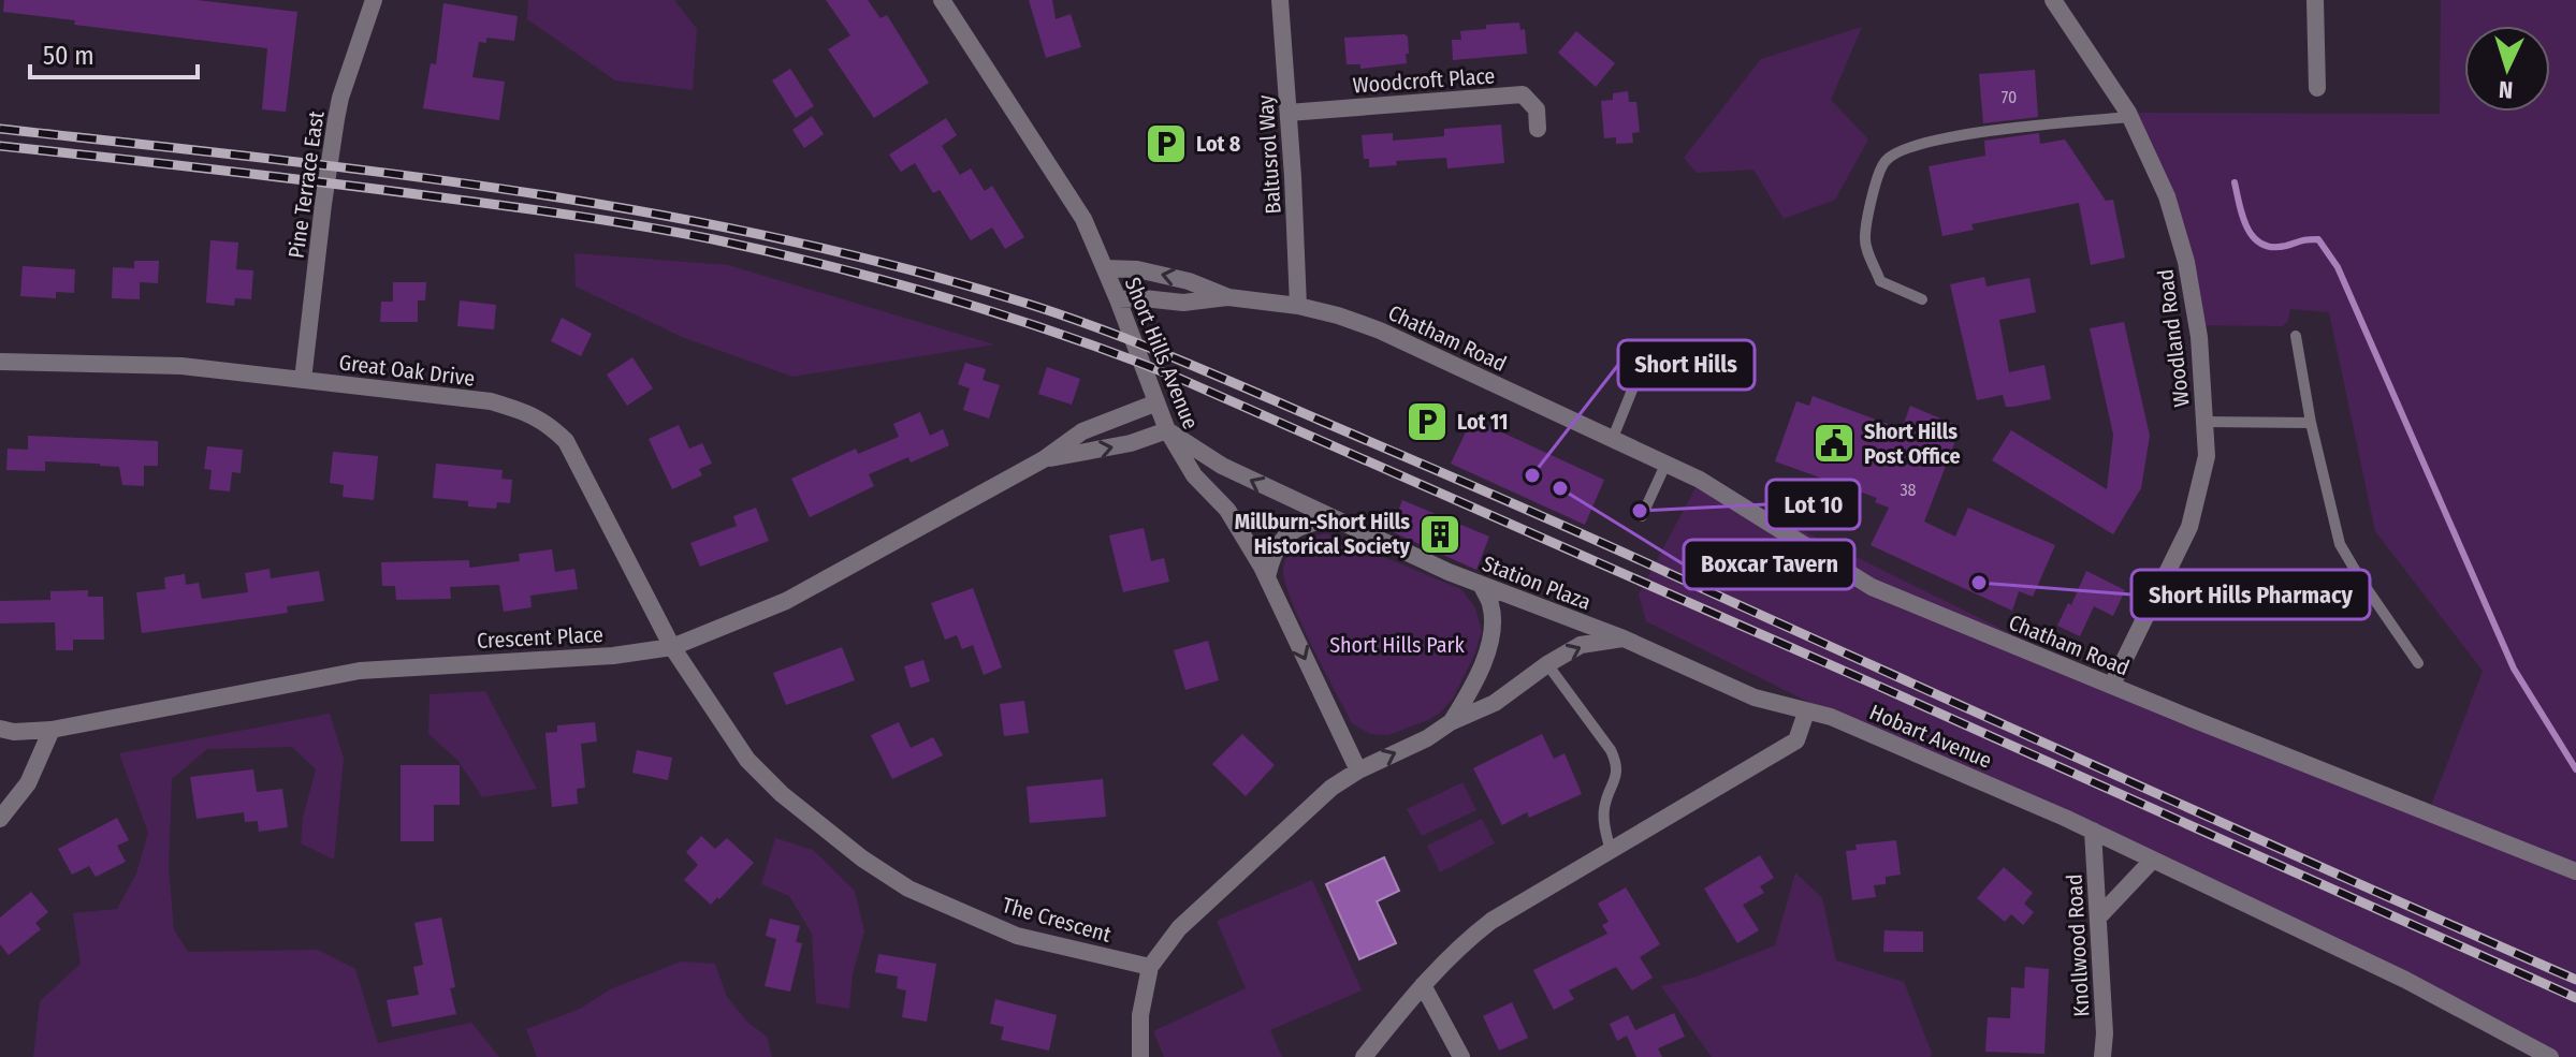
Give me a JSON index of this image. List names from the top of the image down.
{
  "streets": {
    "street": [
      "Woodcroft Place",
      "Baltusrol Way",
      "Pine Terrace East",
      "Chatham Road",
      "Woodland Road",
      "Short Hills Avenue",
      "Great Oak Drive",
      "Station Plaza",
      "Crescent Place",
      "Hobart Avenue",
      "The Crescent",
      "Knollwood Road"
    ]
  },
  "crossings": [
    ["Woodcroft Place", "Baltusrol Way"],
    ["Baltusrol Way", "Chatham Road"],
    ["Pine Terrace East", "Great Oak Drive"],
    ["Chatham Road", "Woodland Road"],
    ["Chatham Road", "Short Hills Avenue"],
    ["Short Hills Avenue", "Station Plaza"],
    ["Short Hills Avenue", "Crescent Place"],
    ["Great Oak Drive", "Crescent Place"],
    ["Great Oak Drive", "The Crescent"],
    ["Station Plaza", "Crescent Place"],
    ["Station Plaza", "Hobart Avenue"],
    ["Crescent Place", "The Crescent"],
    ["Hobart Avenue", "Knollwood Road"]
  ],
  "parks": ["Short Hills Park"],
  "places": {
    "parking": ["Lot 8", "Lot 11"],
    "public building": ["Short Hills Post Office"],
    "other": [
      "Short Hills",
      "Boxcar Tavern",
      "Lot 10",
      "Short Hills Pharmacy"
    ],
    "building": ["Millburn-Short Hills Historical Society"]
  },
  "house_numbers": ["70", "38"],
  "scale_bar": "50 m",
  "north": "bottom"
}
